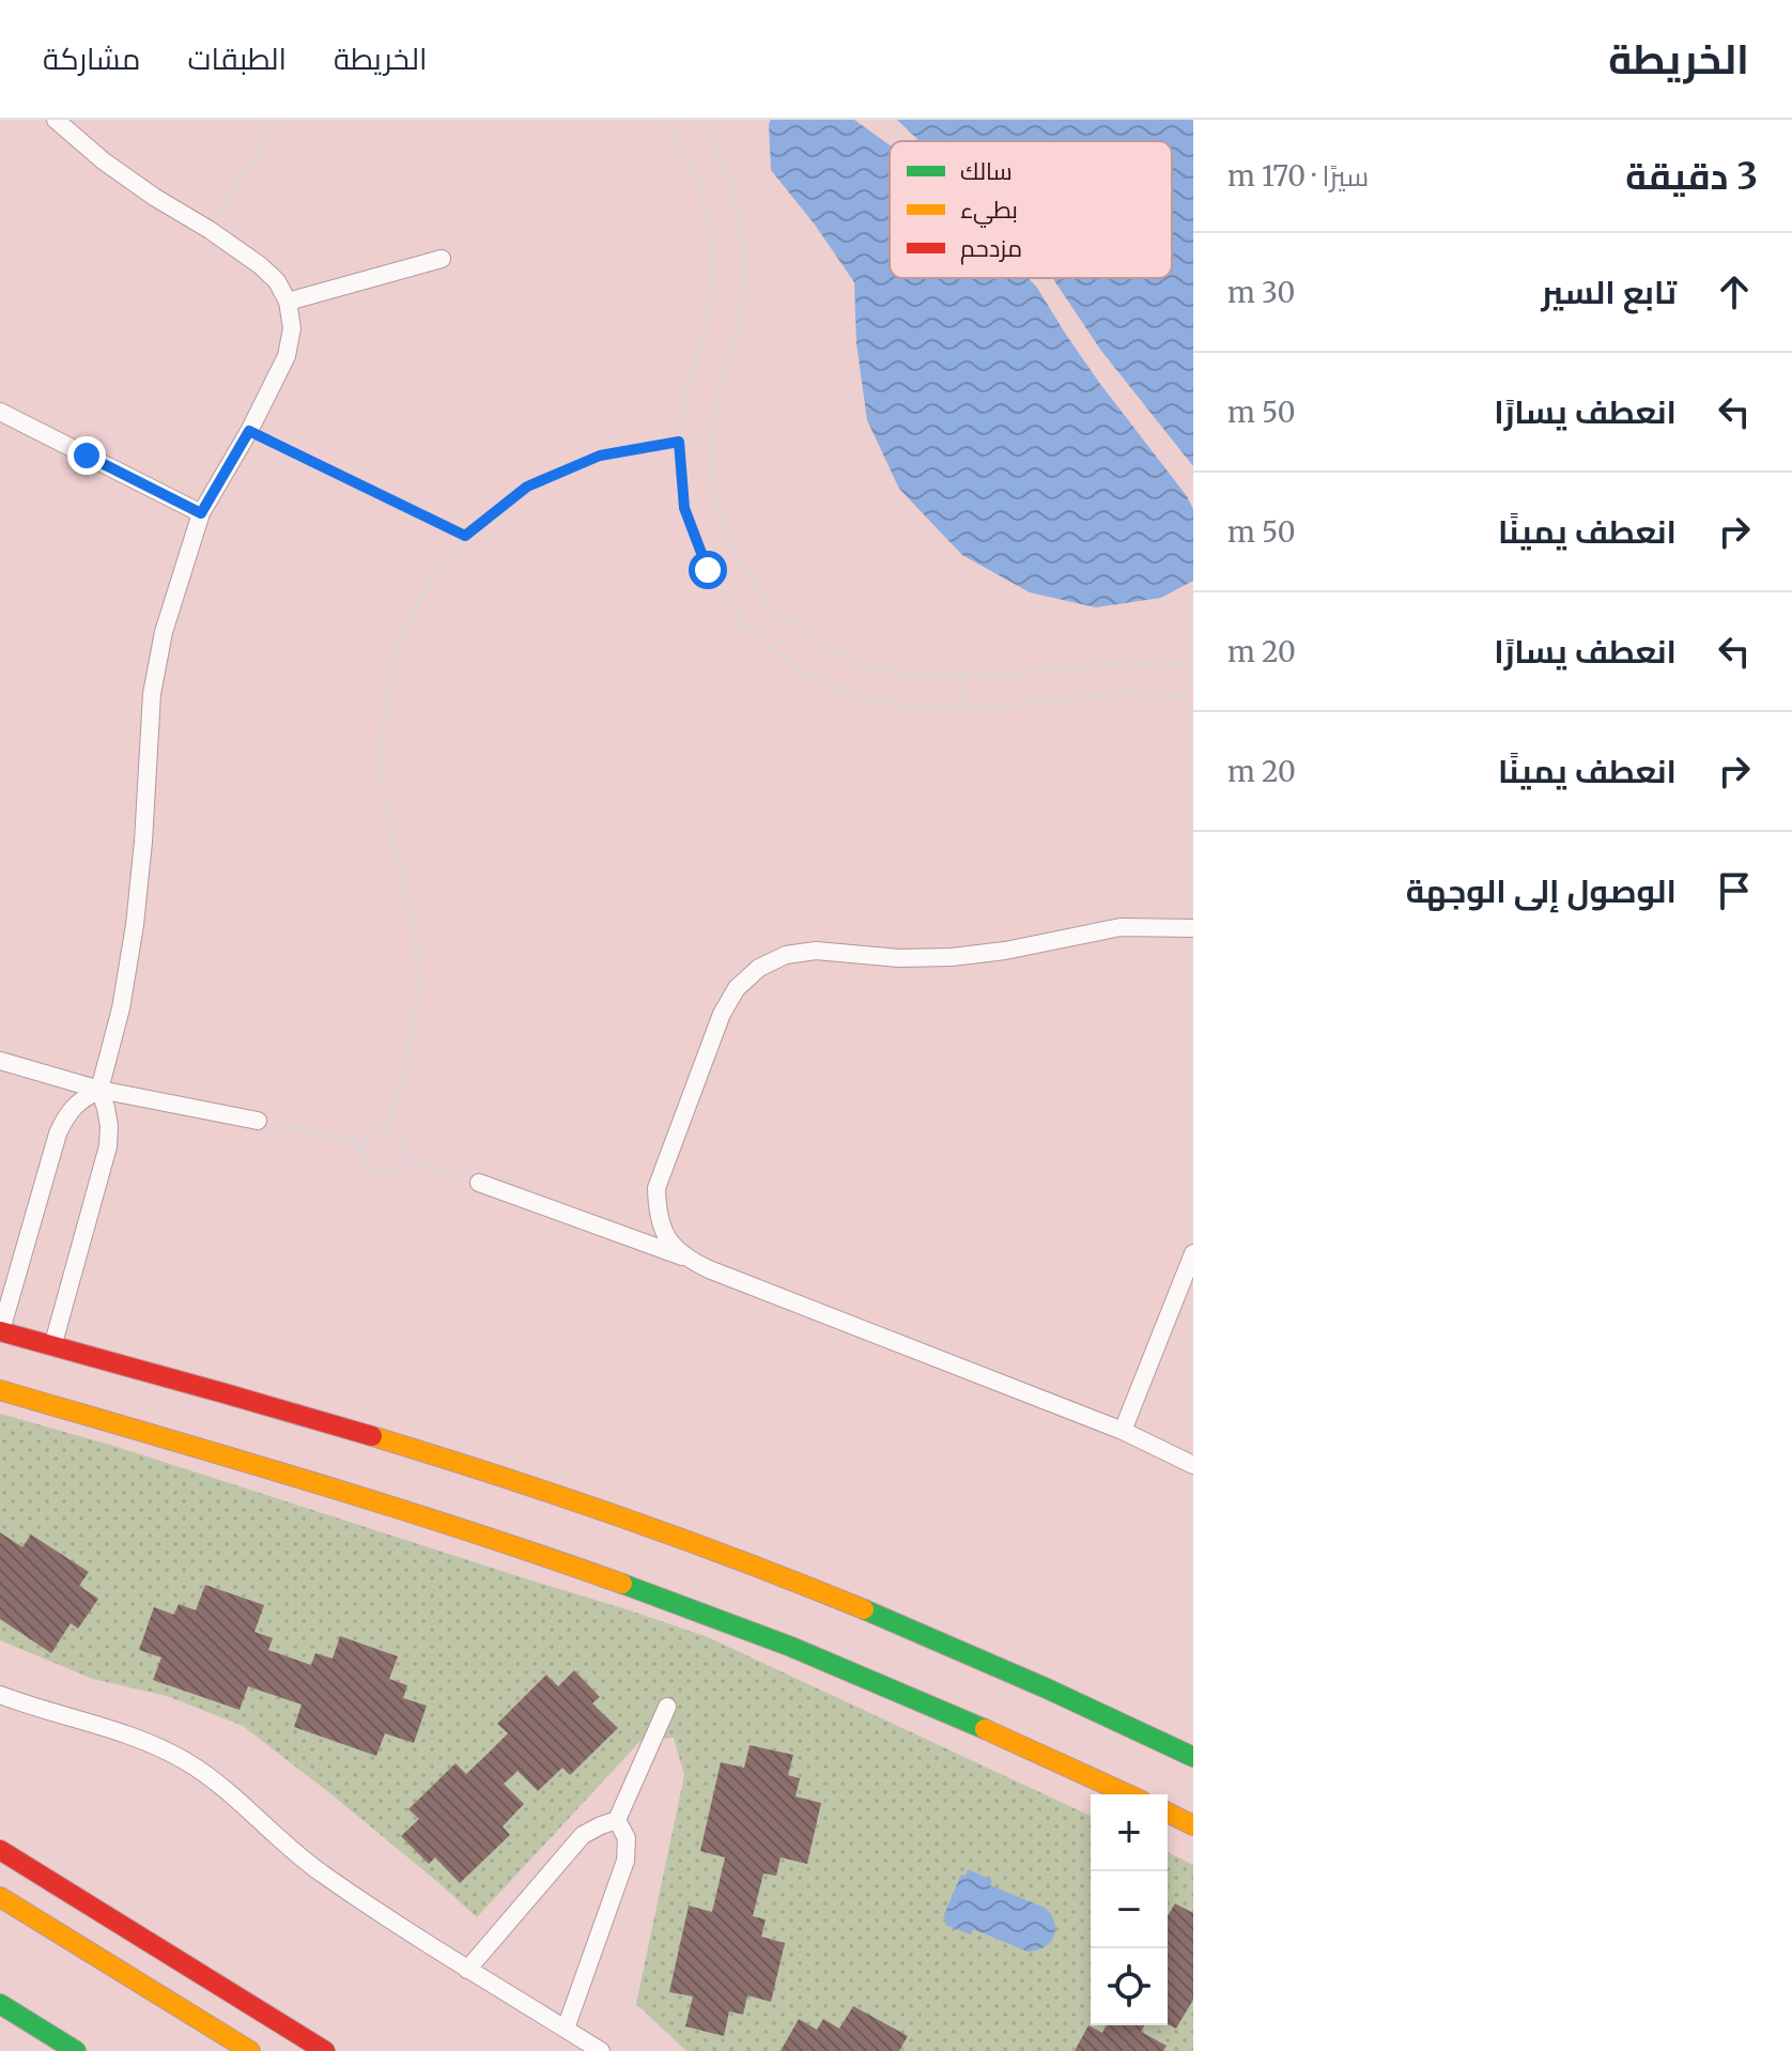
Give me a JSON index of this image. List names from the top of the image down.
{
  "legend": ["سالك", "بطيء", "مزدحم"],
  "page": {
    "header": "الخريطة",
    "nav": ["الخريطة", "الطبقات", "مشاركة"],
    "heading": ["3 دقيقة", "سيرًا · 170 m"],
    "list": [
      ["تابع السير", "30 m"],
      ["انعطف يسارًا", "50 m"],
      ["انعطف يمينًا", "50 m"],
      ["انعطف يسارًا", "20 m"],
      ["انعطف يمينًا", "20 m"],
      "الوصول إلى الوجهة"
    ],
    "map_buttons": ["+", "−"]
  }
}
